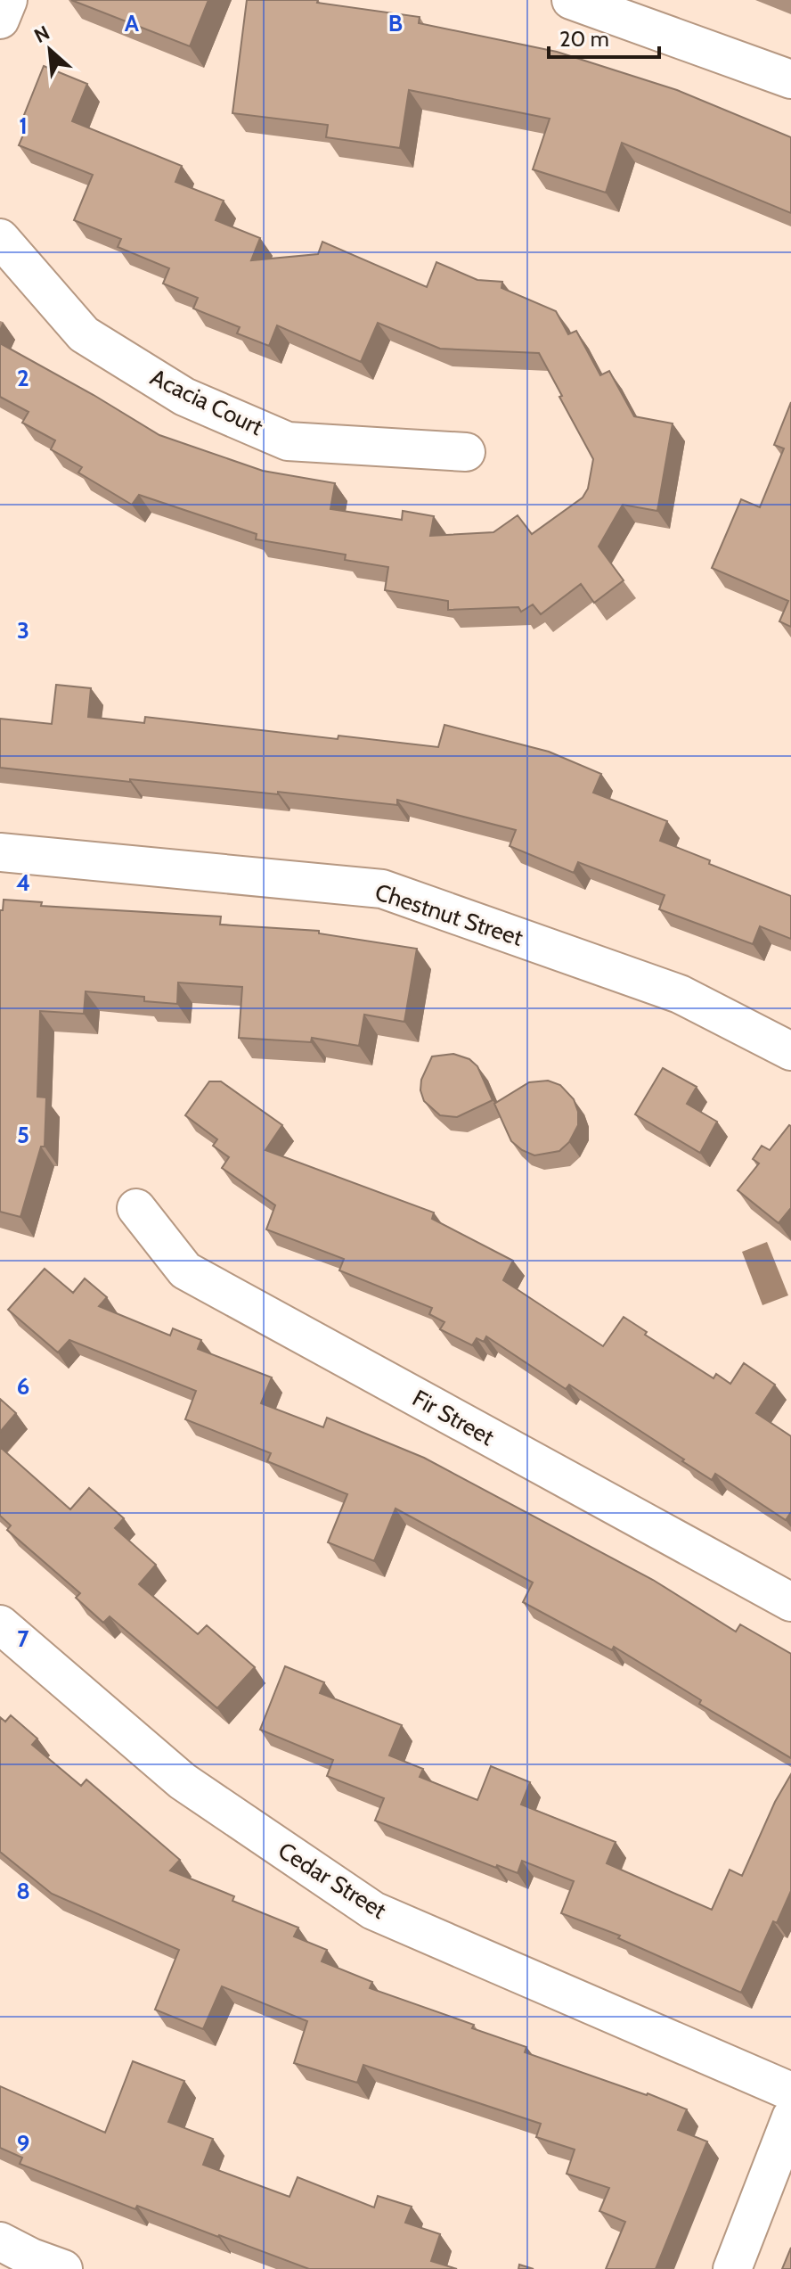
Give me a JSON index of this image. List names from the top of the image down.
{
  "streets": {
    "street": [
      "Acacia Court",
      "Chestnut Street",
      "Fir Street",
      "Cedar Street"
    ]
  },
  "scale_bar": "20 m",
  "north": "top left",
  "grid": {
    "columns": ["A", "B"],
    "rows": [
      "1",
      "2",
      "3",
      "4",
      "5",
      "6",
      "7",
      "8",
      "9"
    ]
  }
}
